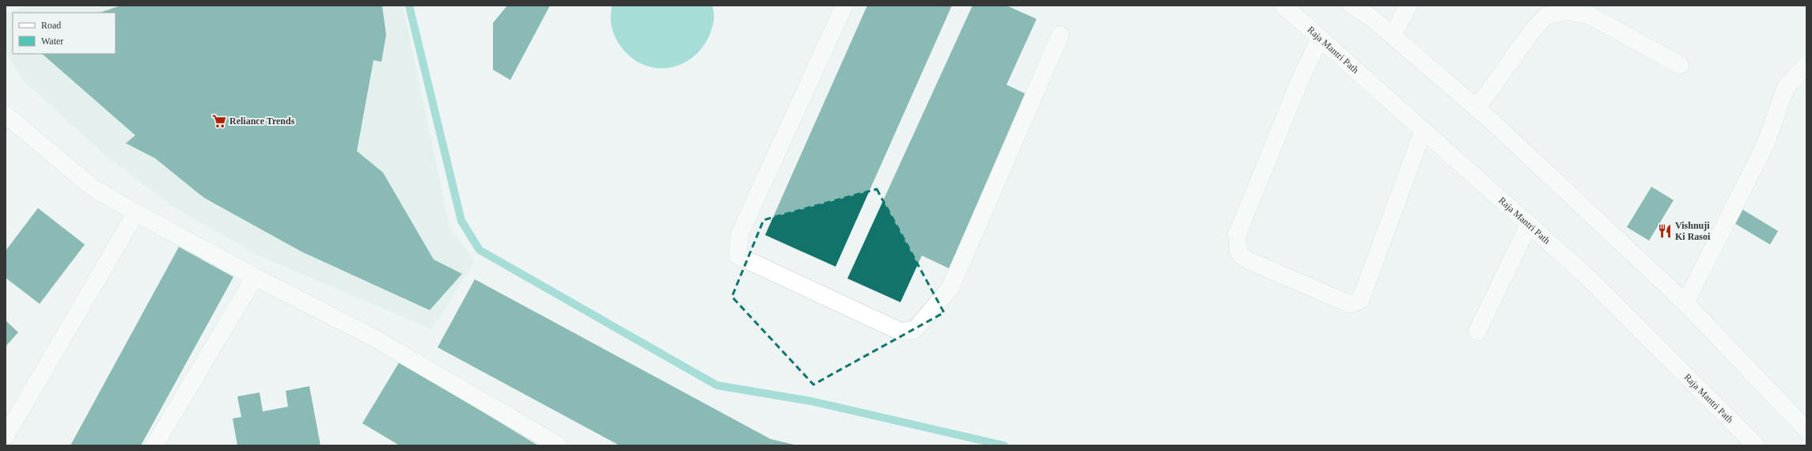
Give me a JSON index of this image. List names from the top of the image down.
{
  "streets": {
    "street": ["Raja Mantri Path"]
  },
  "places": {
    "supermarket": ["Reliance Trends"],
    "restaurant": ["Vishnuji Ki Rasoi"]
  },
  "legend": ["Road", "Water"]
}
